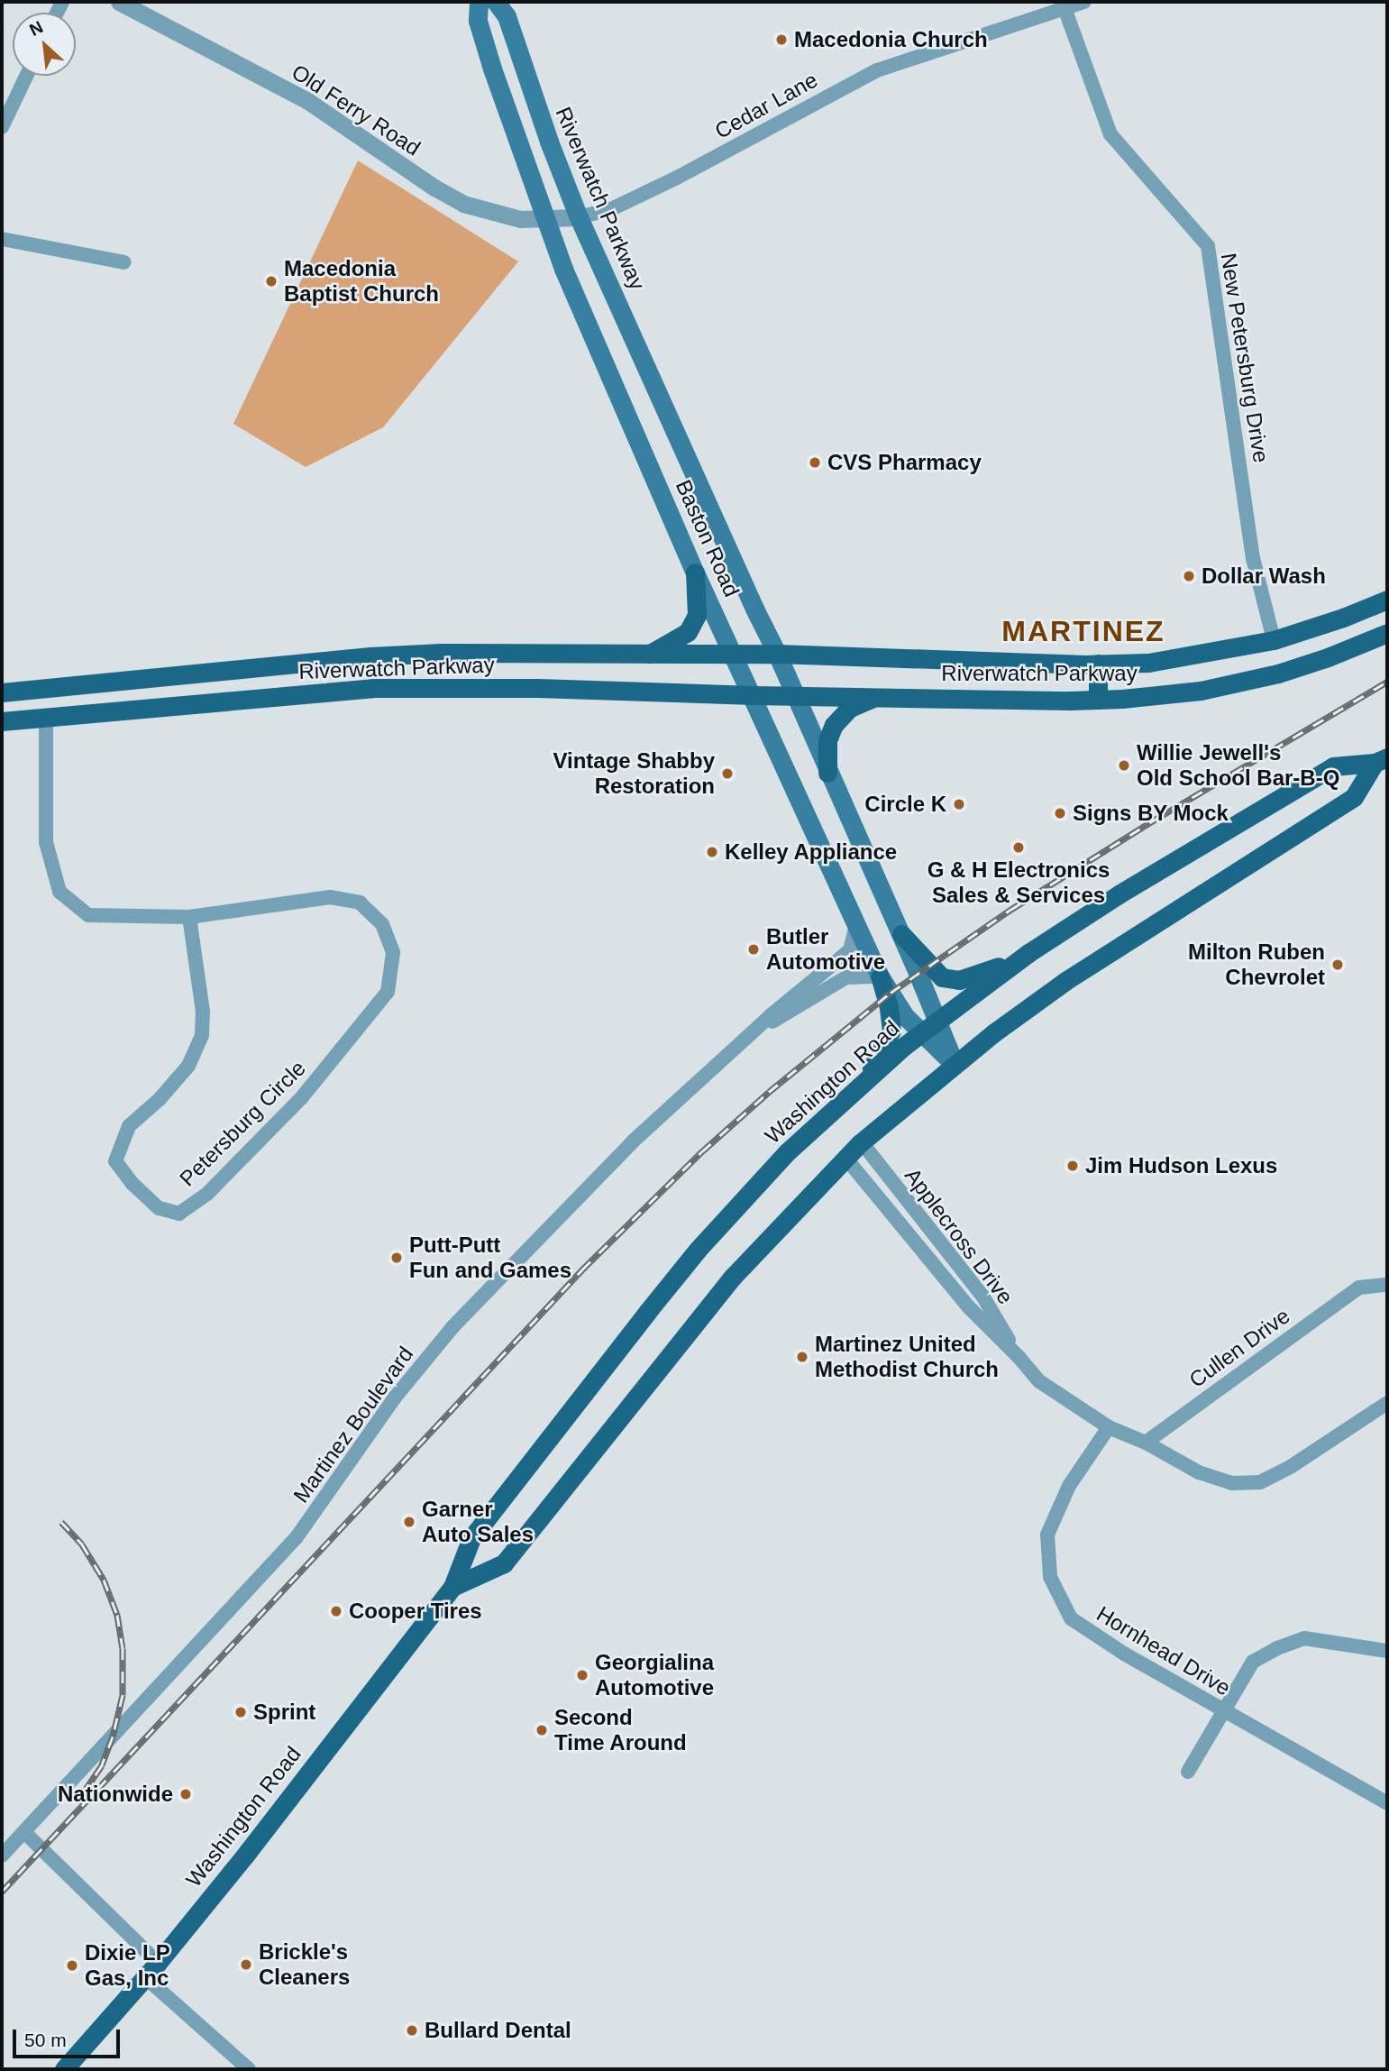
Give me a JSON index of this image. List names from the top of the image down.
{
  "streets": {
    "main road": ["Riverwatch Parkway", "Baston Road", "Washington Road"],
    "street": [
      "Cedar Lane",
      "Old Ferry Road",
      "New Petersburg Drive",
      "Petersburg Circle",
      "Applecross Drive",
      "Cullen Drive",
      "Martinez Boulevard",
      "Hornhead Drive"
    ]
  },
  "crossings": [
    ["Cedar Lane", "Old Ferry Road"],
    ["Cedar Lane", "Riverwatch Parkway"],
    ["Cedar Lane", "New Petersburg Drive"],
    ["Old Ferry Road", "Riverwatch Parkway"],
    ["Old Ferry Road", "Baston Road"],
    ["Riverwatch Parkway", "New Petersburg Drive"],
    ["Riverwatch Parkway", "Baston Road"],
    ["Riverwatch Parkway", "Washington Road"],
    ["Riverwatch Parkway", "Petersburg Circle"],
    ["Baston Road", "Washington Road"],
    ["Baston Road", "Martinez Boulevard"],
    ["Washington Road", "Applecross Drive"],
    ["Applecross Drive", "Cullen Drive"],
    ["Applecross Drive", "Hornhead Drive"]
  ],
  "districts": ["MARTINEZ"],
  "places": [
    "Macedonia Church",
    "Macedonia Baptist Church",
    "CVS Pharmacy",
    "Dollar Wash",
    "Willie Jewell's Old School Bar-B-Q",
    "Vintage Shabby Restoration",
    "Circle K",
    "Signs BY Mock",
    "G & H Electronics Sales & Services",
    "Kelley Appliance",
    "Butler Automotive",
    "Milton Ruben Chevrolet",
    "Jim Hudson Lexus",
    "Putt-Putt Fun and Games",
    "Martinez United Methodist Church",
    "Garner Auto Sales",
    "Cooper Tires",
    "Georgialina Automotive",
    "Sprint",
    "Second Time Around",
    "Nationwide",
    "Brickle's Cleaners",
    "Dixie LP Gas, Inc",
    "Bullard Dental"
  ],
  "scale_bar": "50 m",
  "north": "top left"
}
